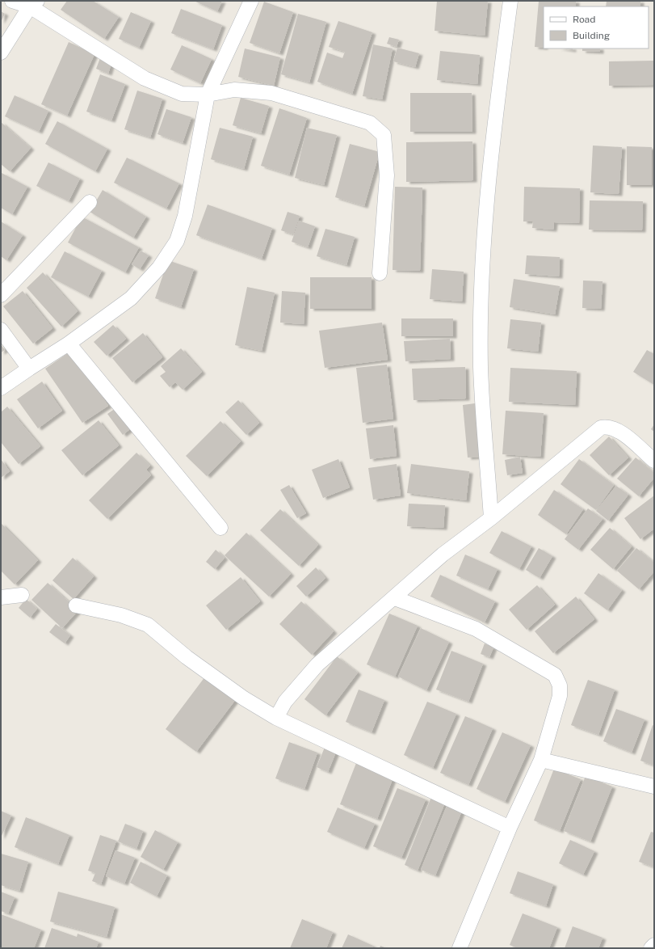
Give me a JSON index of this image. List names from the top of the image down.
{
  "legend": ["Road", "Building"]
}
